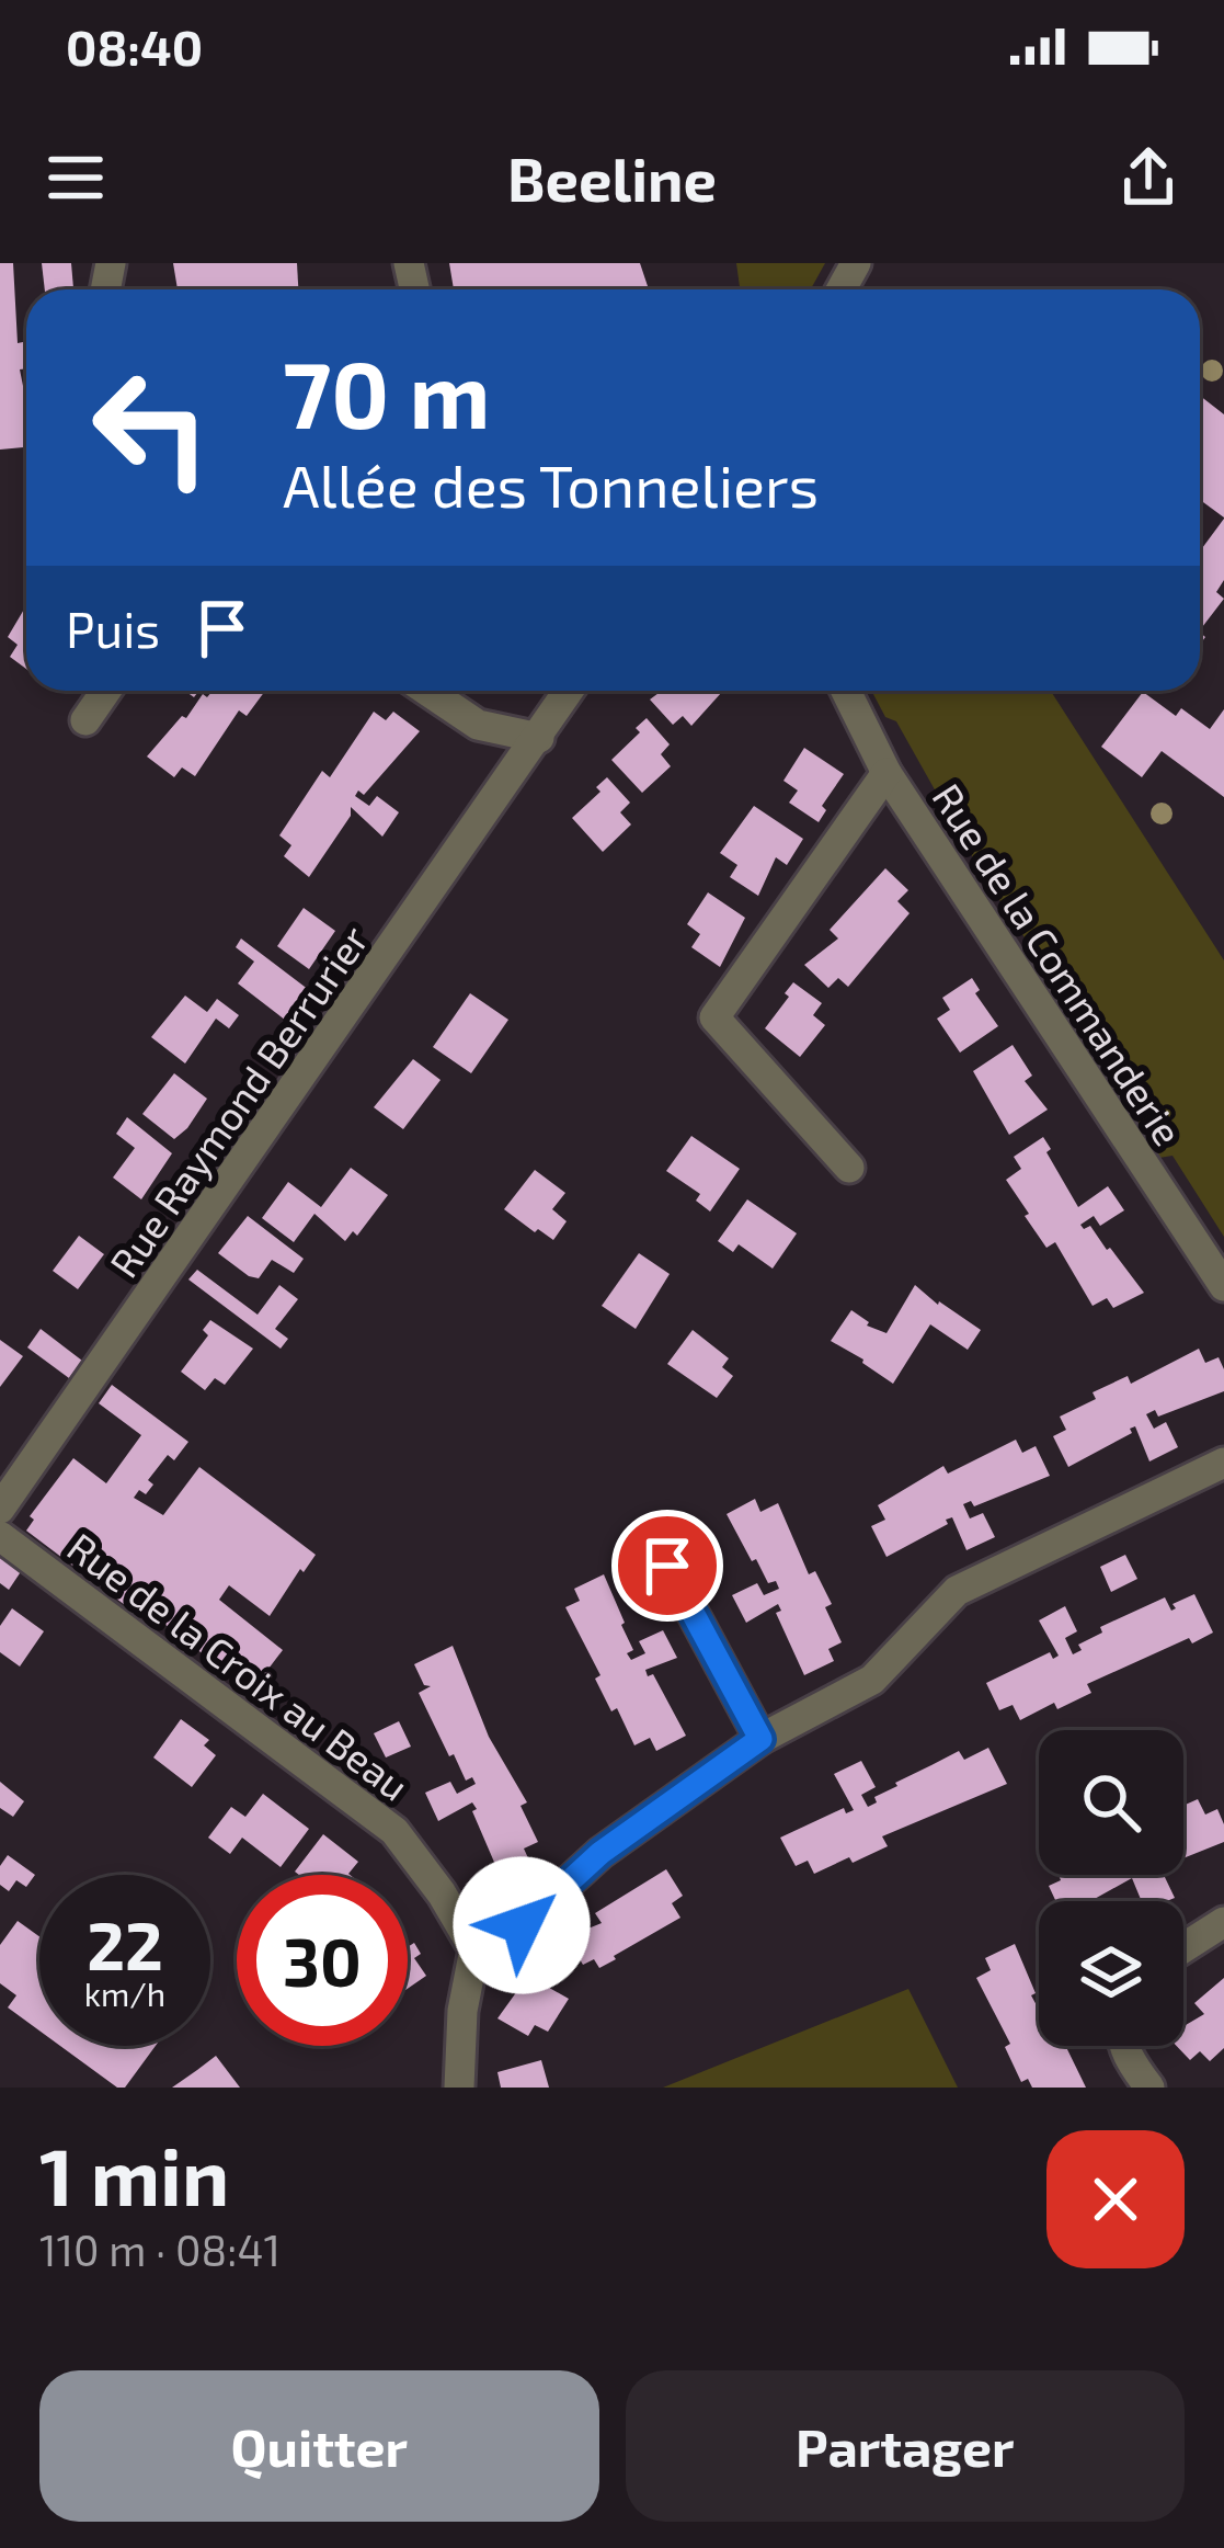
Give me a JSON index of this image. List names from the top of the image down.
{
  "streets": {
    "street": ["Rue de la Commanderie", "Rue Raymond Berrurier", "Rue de la Croix au Beau"]
  },
  "page": {
    "status": "08:40",
    "header": "Beeline",
    "turn": ["70 m", "Allée des Tonneliers"],
    "then": "Puis",
    "speed": "22 km/h",
    "limit": "30",
    "heading": ["1 min", "110 m · 08:41"],
    "buttons": ["Quitter", "Partager"]
  }
}
